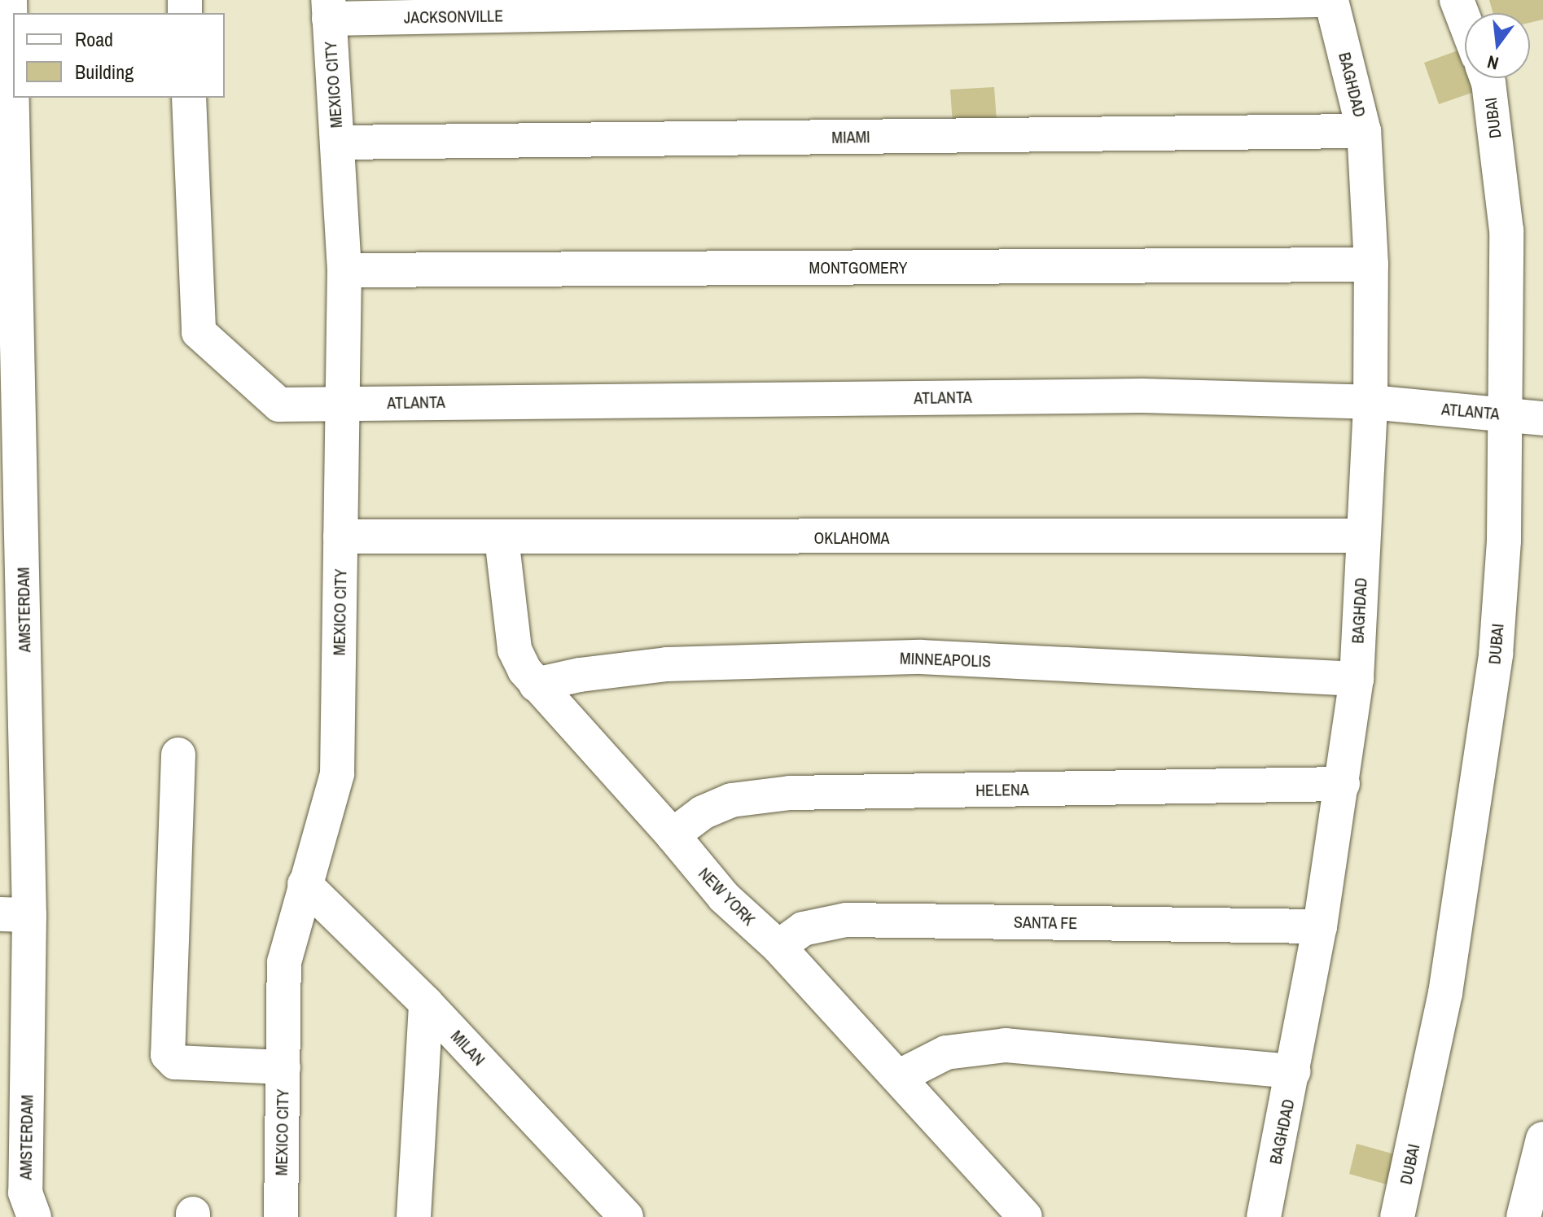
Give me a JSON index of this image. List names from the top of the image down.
{
  "streets": {
    "street": [
      "JACKSONVILLE",
      "MEXICO CITY",
      "BAGHDAD",
      "DUBAI",
      "MIAMI",
      "MONTGOMERY",
      "ATLANTA",
      "OKLAHOMA",
      "AMSTERDAM",
      "MINNEAPOLIS",
      "HELENA",
      "NEW YORK",
      "SANTA FE",
      "MILAN"
    ]
  },
  "crossings": [
    ["JACKSONVILLE", "MEXICO CITY"],
    ["MEXICO CITY", "MIAMI"],
    ["MEXICO CITY", "MONTGOMERY"],
    ["MEXICO CITY", "ATLANTA"],
    ["MEXICO CITY", "OKLAHOMA"],
    ["MEXICO CITY", "MILAN"],
    ["BAGHDAD", "MIAMI"],
    ["BAGHDAD", "MONTGOMERY"],
    ["BAGHDAD", "ATLANTA"],
    ["BAGHDAD", "OKLAHOMA"],
    ["BAGHDAD", "MINNEAPOLIS"],
    ["BAGHDAD", "HELENA"],
    ["BAGHDAD", "SANTA FE"],
    ["DUBAI", "ATLANTA"],
    ["OKLAHOMA", "NEW YORK"],
    ["MINNEAPOLIS", "NEW YORK"],
    ["HELENA", "NEW YORK"],
    ["NEW YORK", "SANTA FE"]
  ],
  "legend": ["Road", "Building"],
  "north": "bottom"
}
